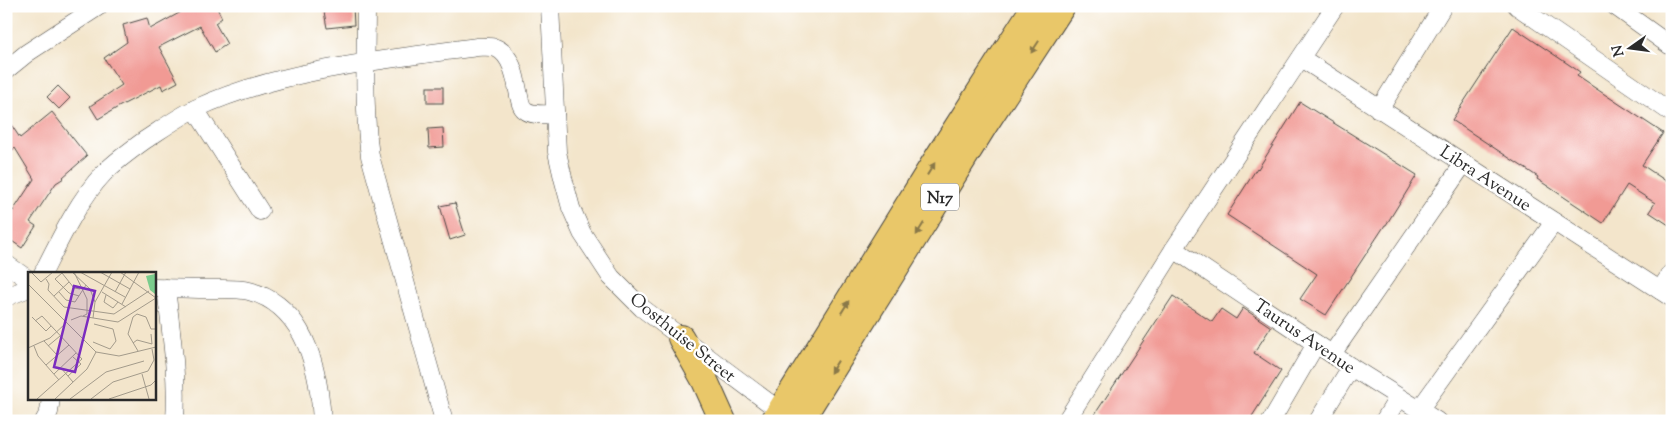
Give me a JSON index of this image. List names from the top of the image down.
{
  "streets": {
    "highway": ["N17"],
    "street": ["Libra Avenue", "Taurus Avenue", "Oosthuise Street"]
  },
  "crossings": [
    ["N17", "Oosthuise Street"]
  ],
  "north": "left"
}
